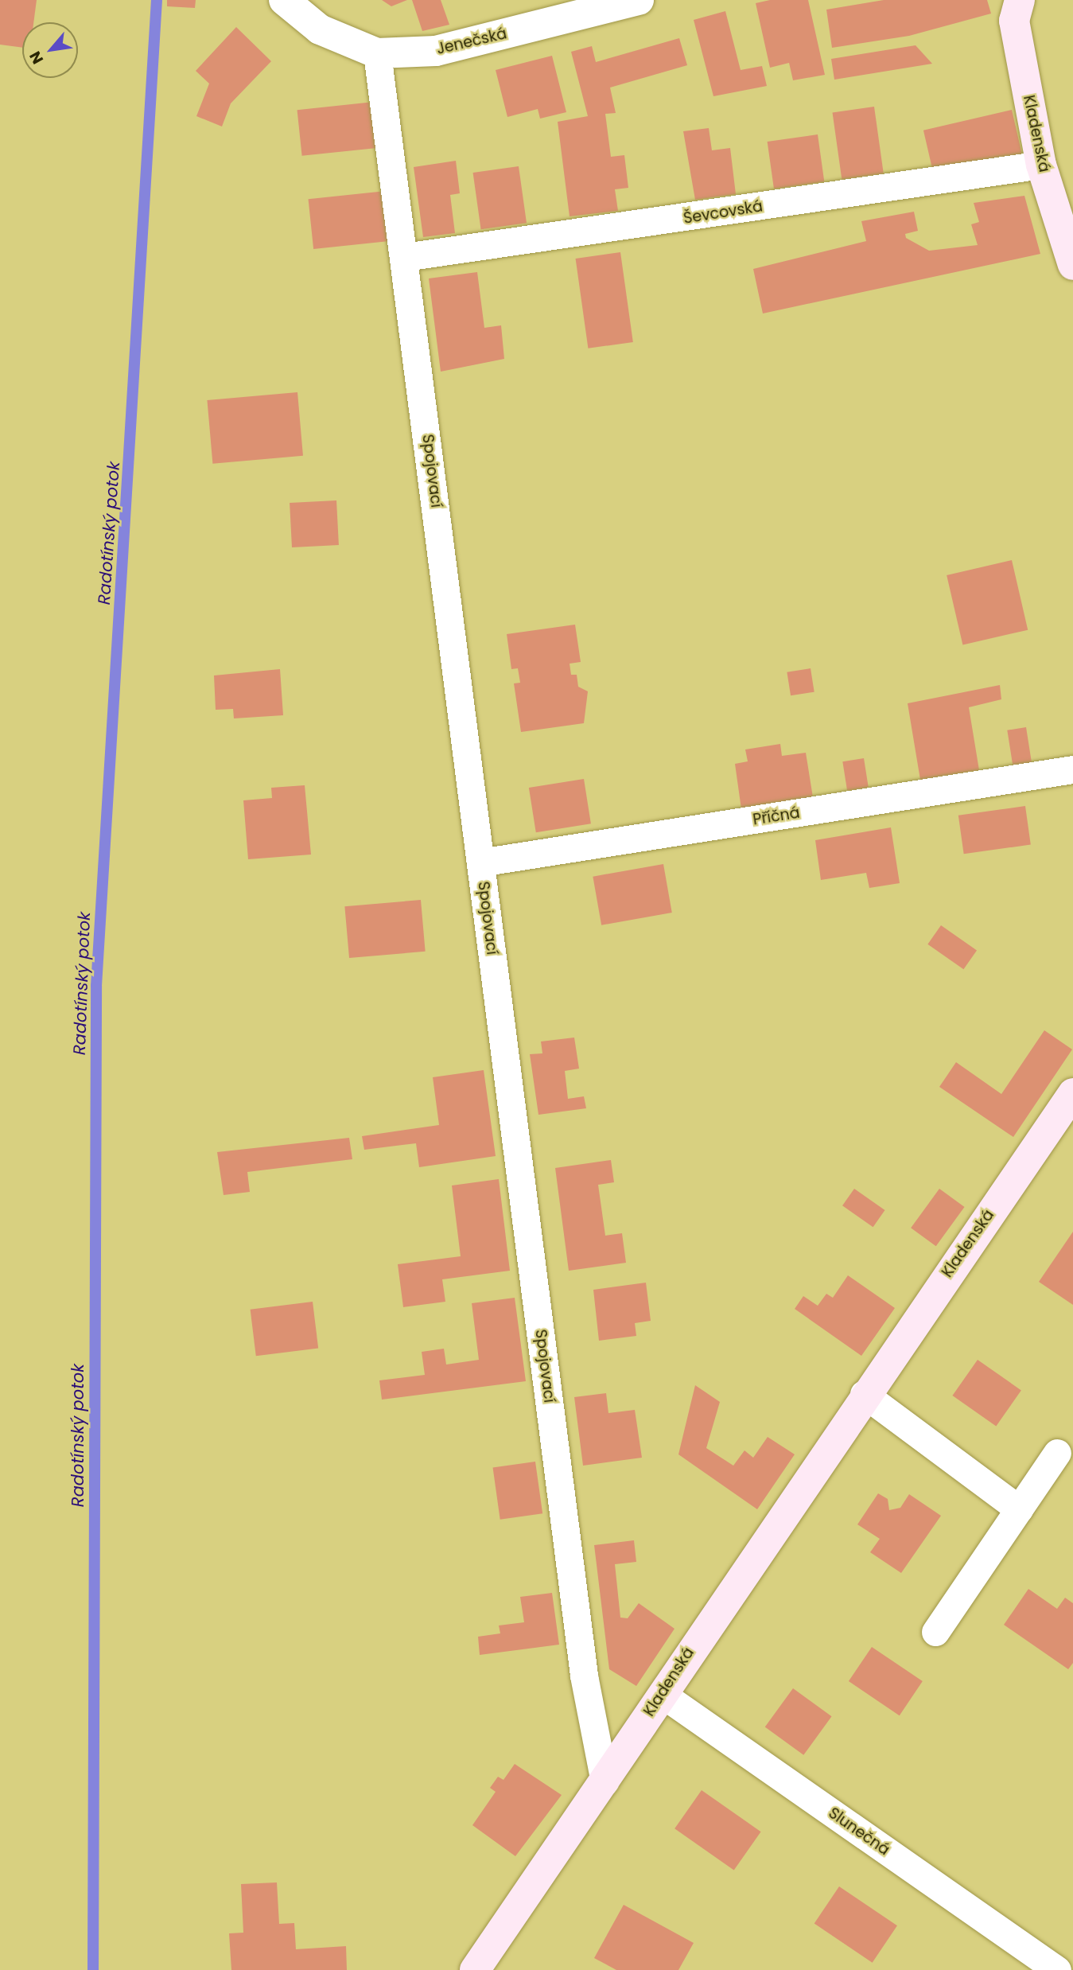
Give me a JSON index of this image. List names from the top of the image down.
{
  "streets": {
    "main road": ["Kladenská"],
    "street": [
      "Jenečská",
      "Ševcovská",
      "Spojovací",
      "Příčná",
      "Slunečná"
    ]
  },
  "crossings": [
    ["Jenečská", "Spojovací"],
    ["Kladenská", "Ševcovská"],
    ["Kladenská", "Spojovací"],
    ["Kladenská", "Slunečná"],
    ["Ševcovská", "Spojovací"],
    ["Spojovací", "Příčná"]
  ],
  "water": ["Radotínský potok"],
  "north": "bottom left"
}
